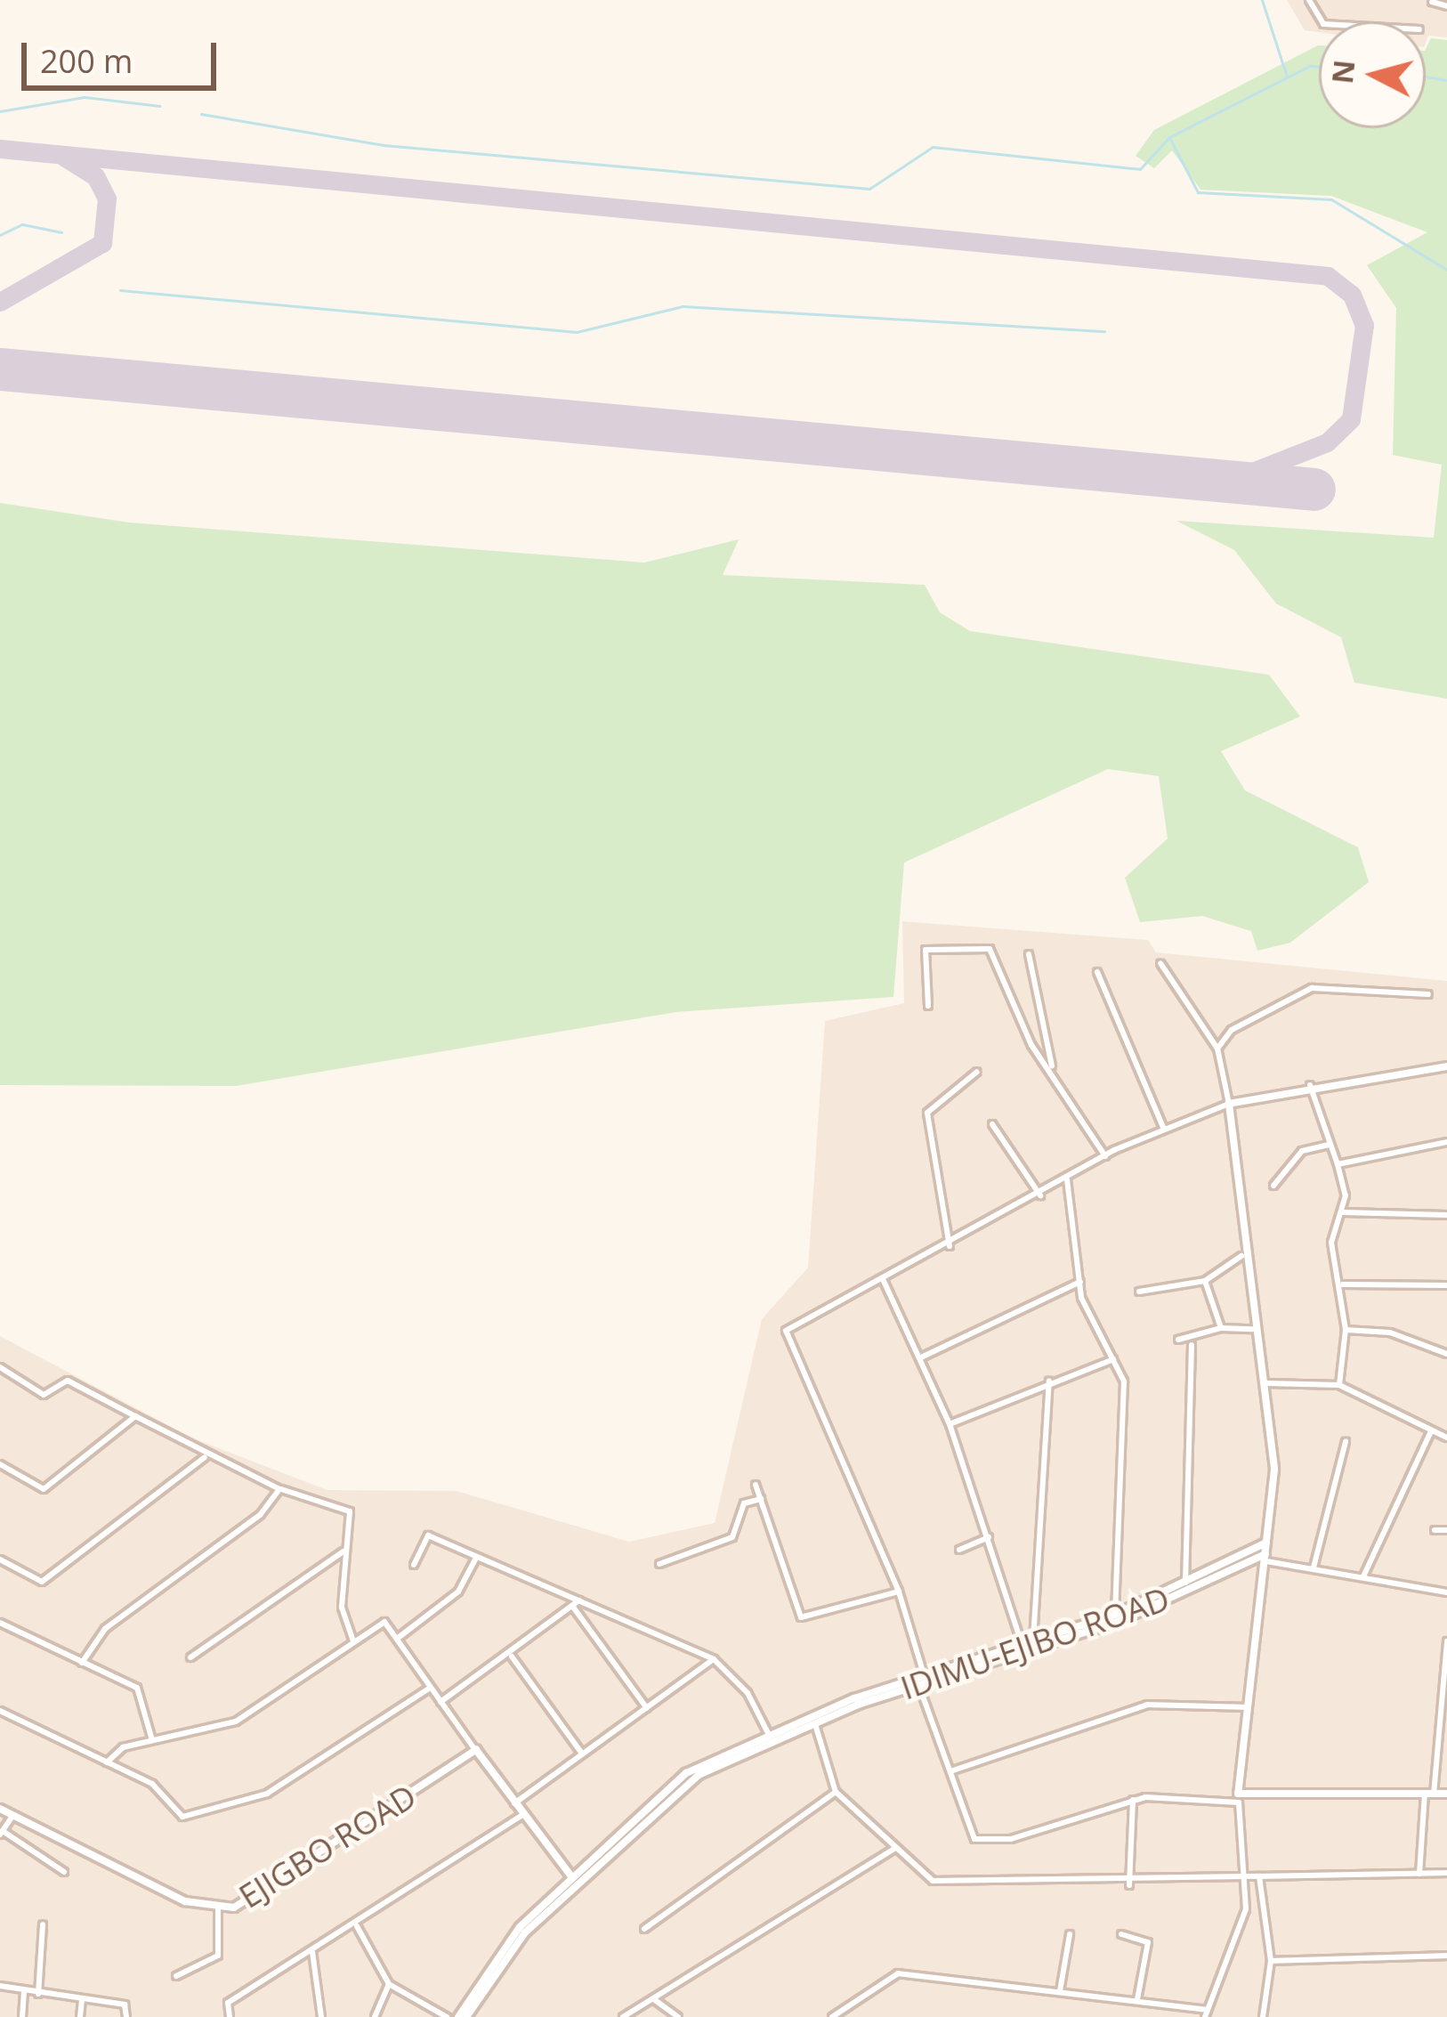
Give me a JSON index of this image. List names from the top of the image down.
{
  "streets": {
    "main road": ["IDIMU-EJIBO ROAD", "EJIGBO ROAD"]
  },
  "scale_bar": "200 m",
  "north": "left"
}
